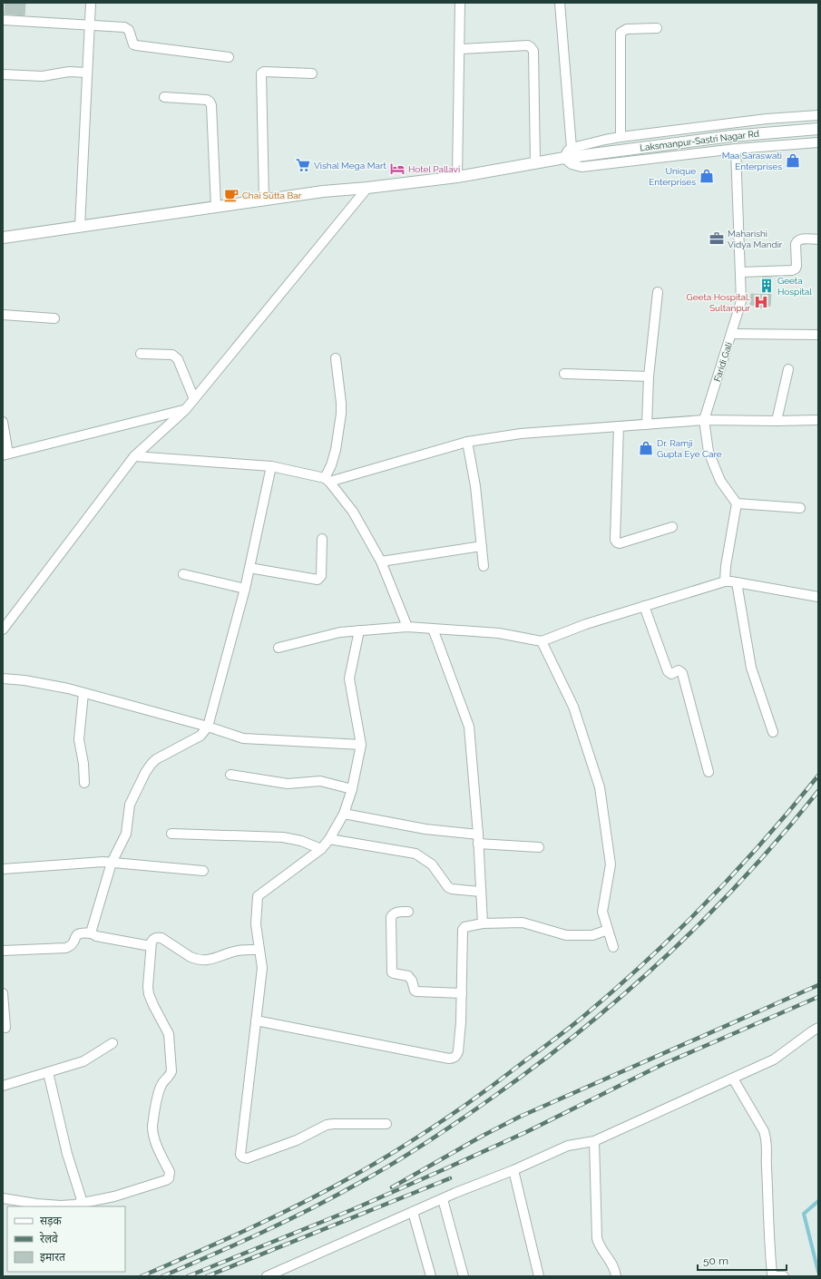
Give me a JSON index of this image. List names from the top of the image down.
{
  "streets": {
    "street": ["Laksmanpur-Sastri Nagar Rd", "Faridi Gali"]
  },
  "places": {
    "shop": ["Maa Saraswati Enterprises", "Unique Enterprises", "Dr. Ramji Gupta Eye Care"],
    "supermarket": ["Vishal Mega Mart"],
    "hotel": ["Hotel Pallavi"],
    "cafe": ["Chai Sutta Bar"],
    "office": ["Maharishi Vidya Mandir"],
    "building": ["Geeta Hospital"],
    "hospital": ["Geeta Hospital, Sultanpur"]
  },
  "legend": ["सड़क", "रेलवे", "इमारत"],
  "scale_bar": "50 m"
}
